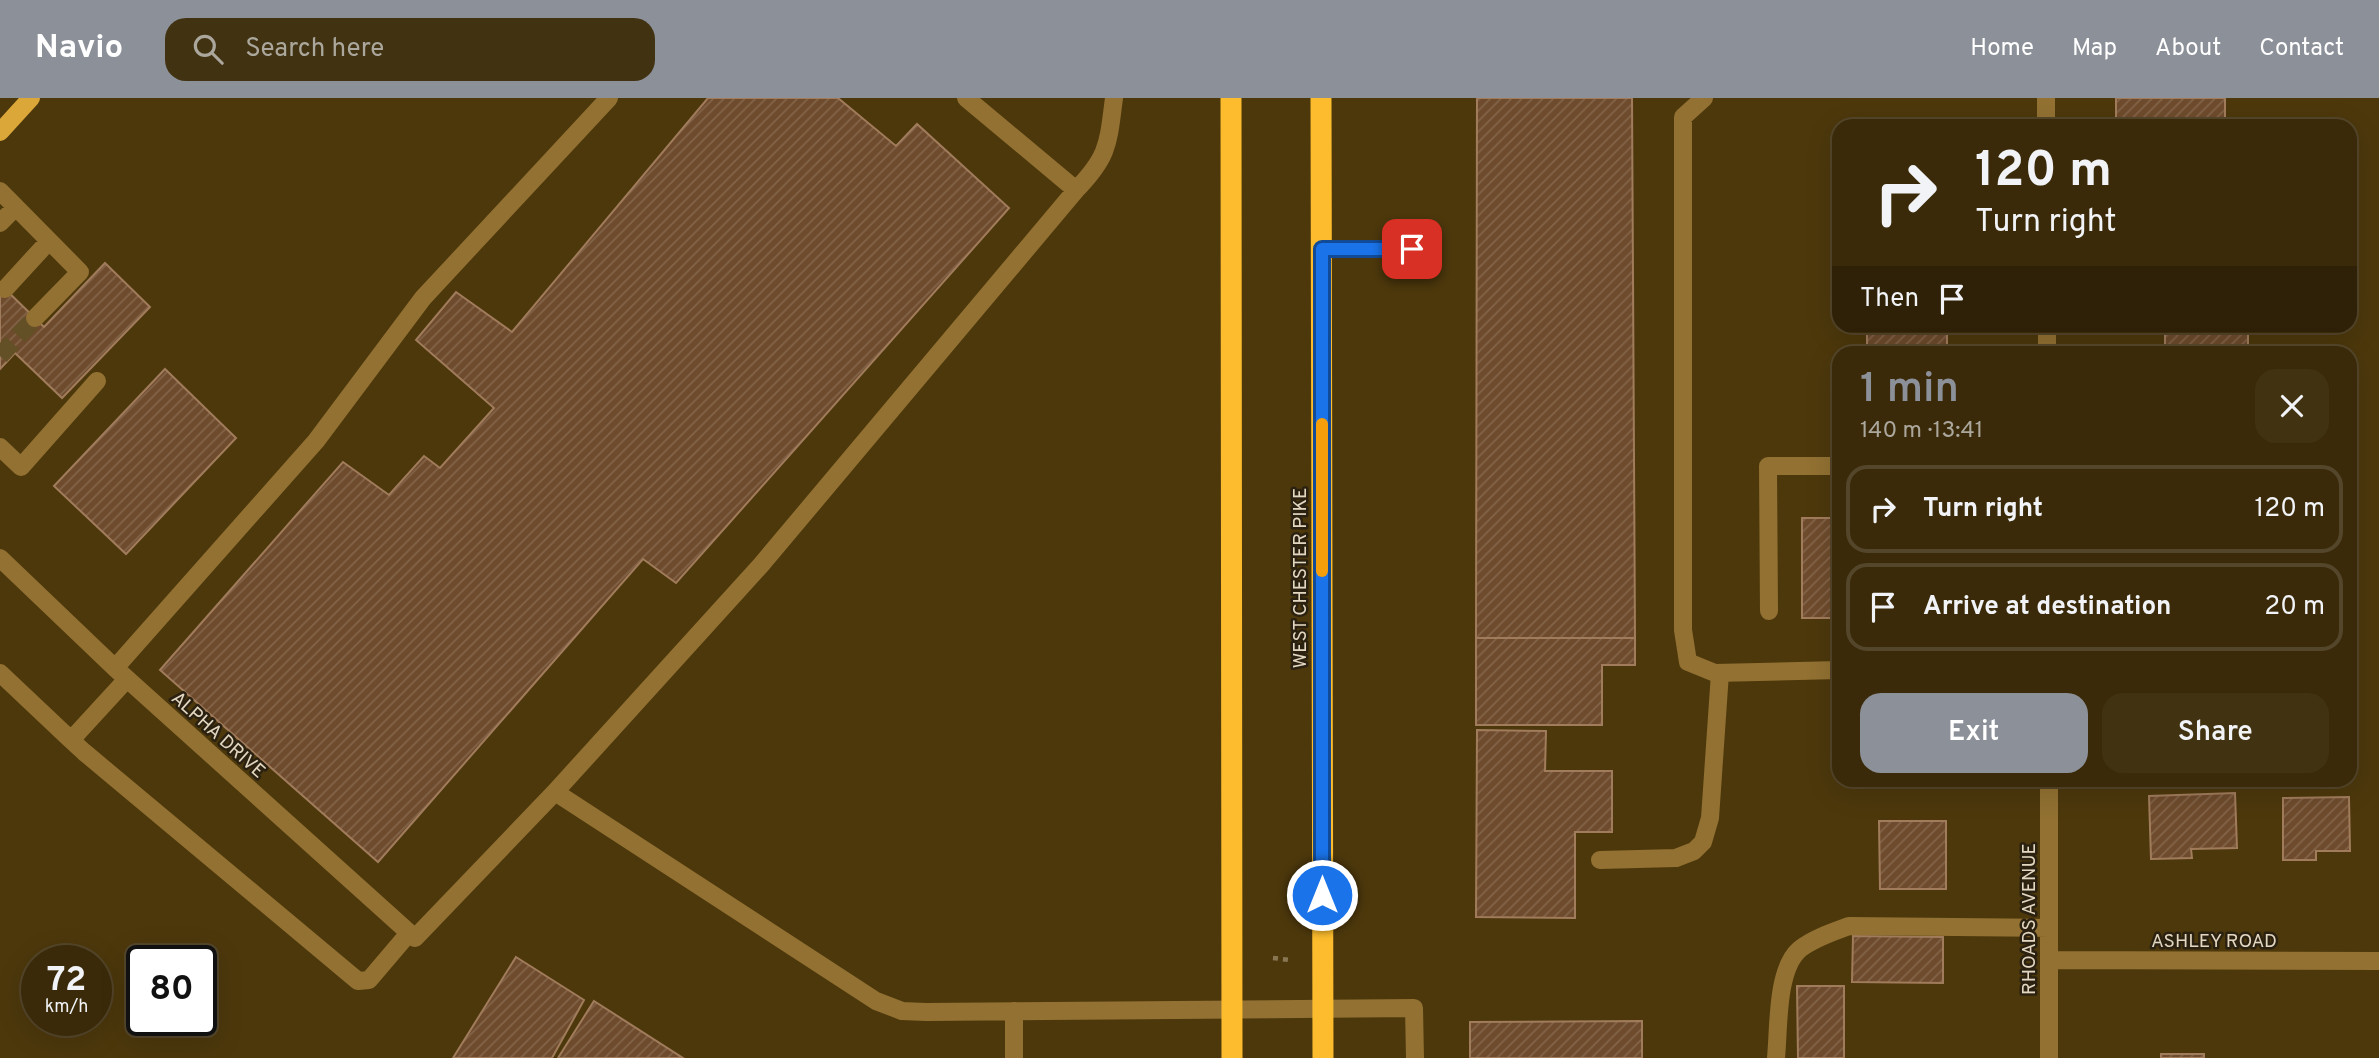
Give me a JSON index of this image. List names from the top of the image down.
{
  "streets": {
    "highway": ["WEST CHESTER PIKE"],
    "street": ["ALPHA DRIVE", "RHOADS AVENUE", "ASHLEY ROAD"]
  },
  "crossings": [
    ["RHOADS AVENUE", "ASHLEY ROAD"]
  ],
  "page": {
    "header": "Navio",
    "search": "Search here",
    "nav": [
      "Home",
      "Map",
      "About",
      "Contact"
    ],
    "turn": ["120 m", "Turn right"],
    "then": "Then",
    "heading": ["1 min", "140 m · 13:41"],
    "list": [
      {
        "name": "Turn right",
        "value": "120 m"
      },
      {
        "name": "Arrive at destination",
        "value": "20 m"
      }
    ],
    "buttons": ["Exit", "Share"],
    "speed": "72 km/h",
    "limit": "80"
  }
}
